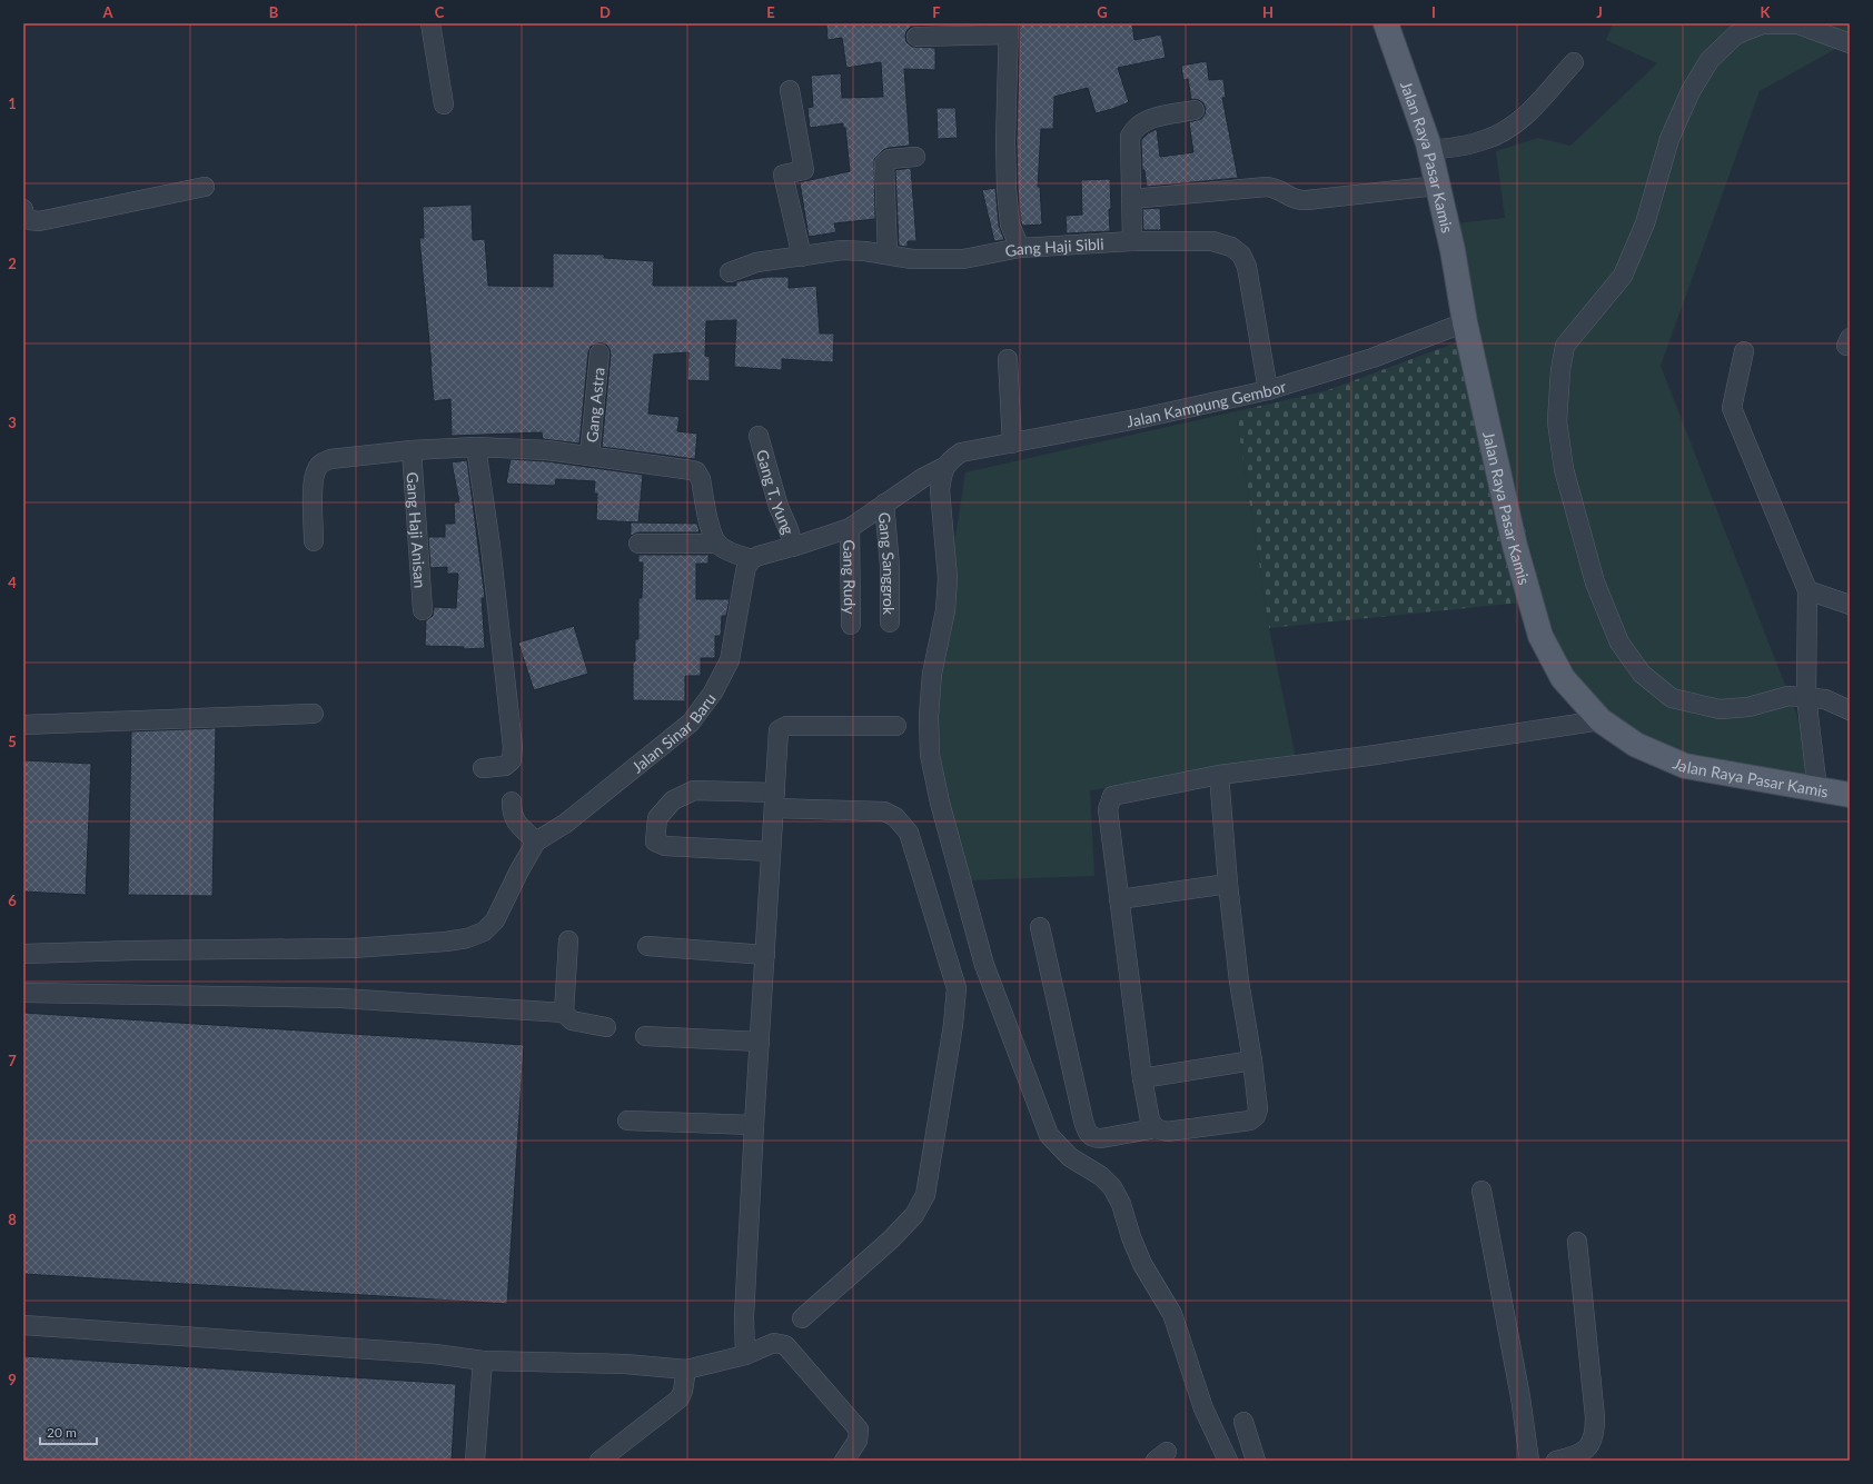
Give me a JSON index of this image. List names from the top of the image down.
{
  "streets": {
    "main road": ["Jalan Raya Pasar Kamis"],
    "street": [
      "Gang Haji Sibli",
      "Jalan Kampung Gembor",
      "Gang Astra",
      "Gang T. Yung",
      "Gang Haji Anisan",
      "Gang Sanggrok",
      "Gang Rudy",
      "Jalan Sinar Baru"
    ]
  },
  "crossings": [
    ["Jalan Raya Pasar Kamis", "Jalan Kampung Gembor"],
    ["Gang Haji Sibli", "Jalan Kampung Gembor"]
  ],
  "scale_bar": "20 m",
  "grid": {
    "columns": [
      "A",
      "B",
      "C",
      "D",
      "E",
      "F",
      "G",
      "H",
      "I",
      "J",
      "K"
    ],
    "rows": [
      "1",
      "2",
      "3",
      "4",
      "5",
      "6",
      "7",
      "8",
      "9"
    ]
  }
}
